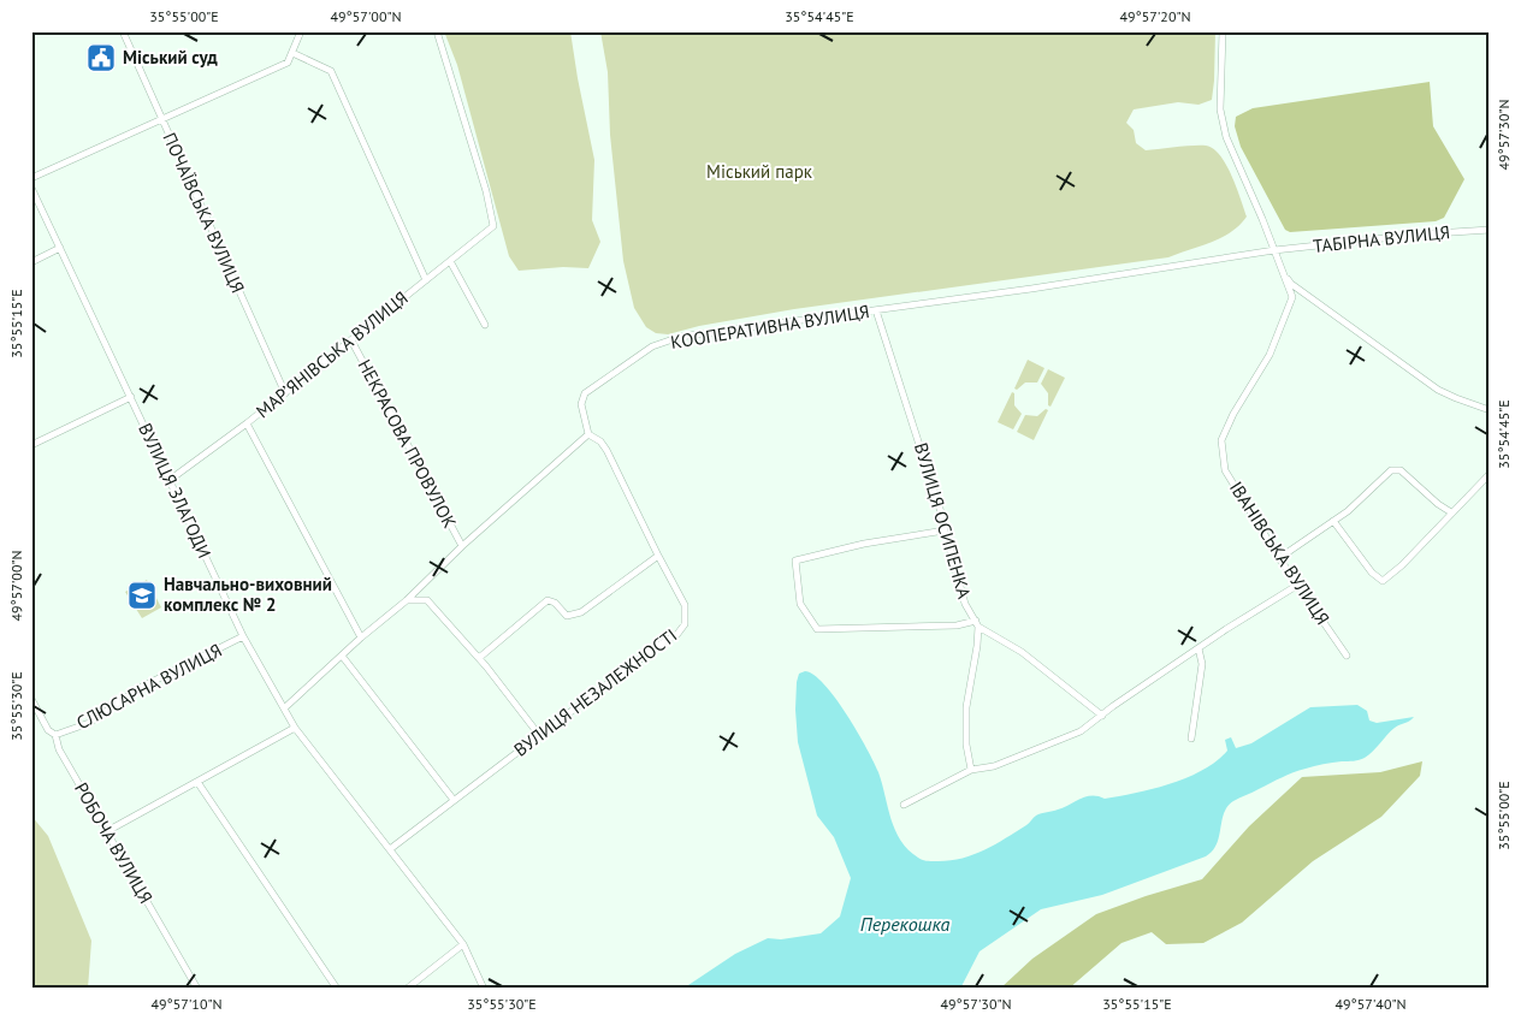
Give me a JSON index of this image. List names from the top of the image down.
{
  "streets": {
    "street": [
      "ПОЧАЇВСЬКА ВУЛИЦЯ",
      "ТАБІРНА ВУЛИЦЯ",
      "КООПЕРАТИВНА ВУЛИЦЯ",
      "МАР’ЯНІВСЬКА ВУЛИЦЯ",
      "НЕКРАСОВА ПРОВУЛОК",
      "ВУЛИЦЯ ЗЛАГОДИ",
      "ВУЛИЦЯ ОСИПЕНКА",
      "ІВАНІВСЬКА ВУЛИЦЯ",
      "СЛЮСАРНА ВУЛИЦЯ",
      "ВУЛИЦЯ НЕЗАЛЕЖНОСТІ",
      "РОБОЧА ВУЛИЦЯ"
    ]
  },
  "crossings": [
    ["ПОЧАЇВСЬКА ВУЛИЦЯ", "МАР’ЯНІВСЬКА ВУЛИЦЯ"],
    ["ТАБІРНА ВУЛИЦЯ", "КООПЕРАТИВНА ВУЛИЦЯ"],
    ["ТАБІРНА ВУЛИЦЯ", "ІВАНІВСЬКА ВУЛИЦЯ"],
    ["КООПЕРАТИВНА ВУЛИЦЯ", "ВУЛИЦЯ ОСИПЕНКА"],
    ["КООПЕРАТИВНА ВУЛИЦЯ", "ІВАНІВСЬКА ВУЛИЦЯ"],
    ["КООПЕРАТИВНА ВУЛИЦЯ", "ВУЛИЦЯ НЕЗАЛЕЖНОСТІ"],
    ["МАР’ЯНІВСЬКА ВУЛИЦЯ", "НЕКРАСОВА ПРОВУЛОК"],
    ["МАР’ЯНІВСЬКА ВУЛИЦЯ", "ВУЛИЦЯ ЗЛАГОДИ"],
    ["ВУЛИЦЯ ЗЛАГОДИ", "СЛЮСАРНА ВУЛИЦЯ"],
    ["ВУЛИЦЯ ЗЛАГОДИ", "ВУЛИЦЯ НЕЗАЛЕЖНОСТІ"],
    ["СЛЮСАРНА ВУЛИЦЯ", "РОБОЧА ВУЛИЦЯ"]
  ],
  "water": ["Перекошка"],
  "parks": ["Міський парк"],
  "places": {
    "public building": ["Міський суд"],
    "school or university": ["Навчально-виховний комплекс № 2"]
  },
  "coordinates": [
    "35°55'00\"E",
    "49°57'00\"N",
    "35°54'45\"E",
    "49°57'20\"N",
    "49°57'30\"N",
    "35°55'15\"E",
    "35°55'30\"E",
    "49°57'10\"N",
    "49°57'40\"N"
  ]
}
